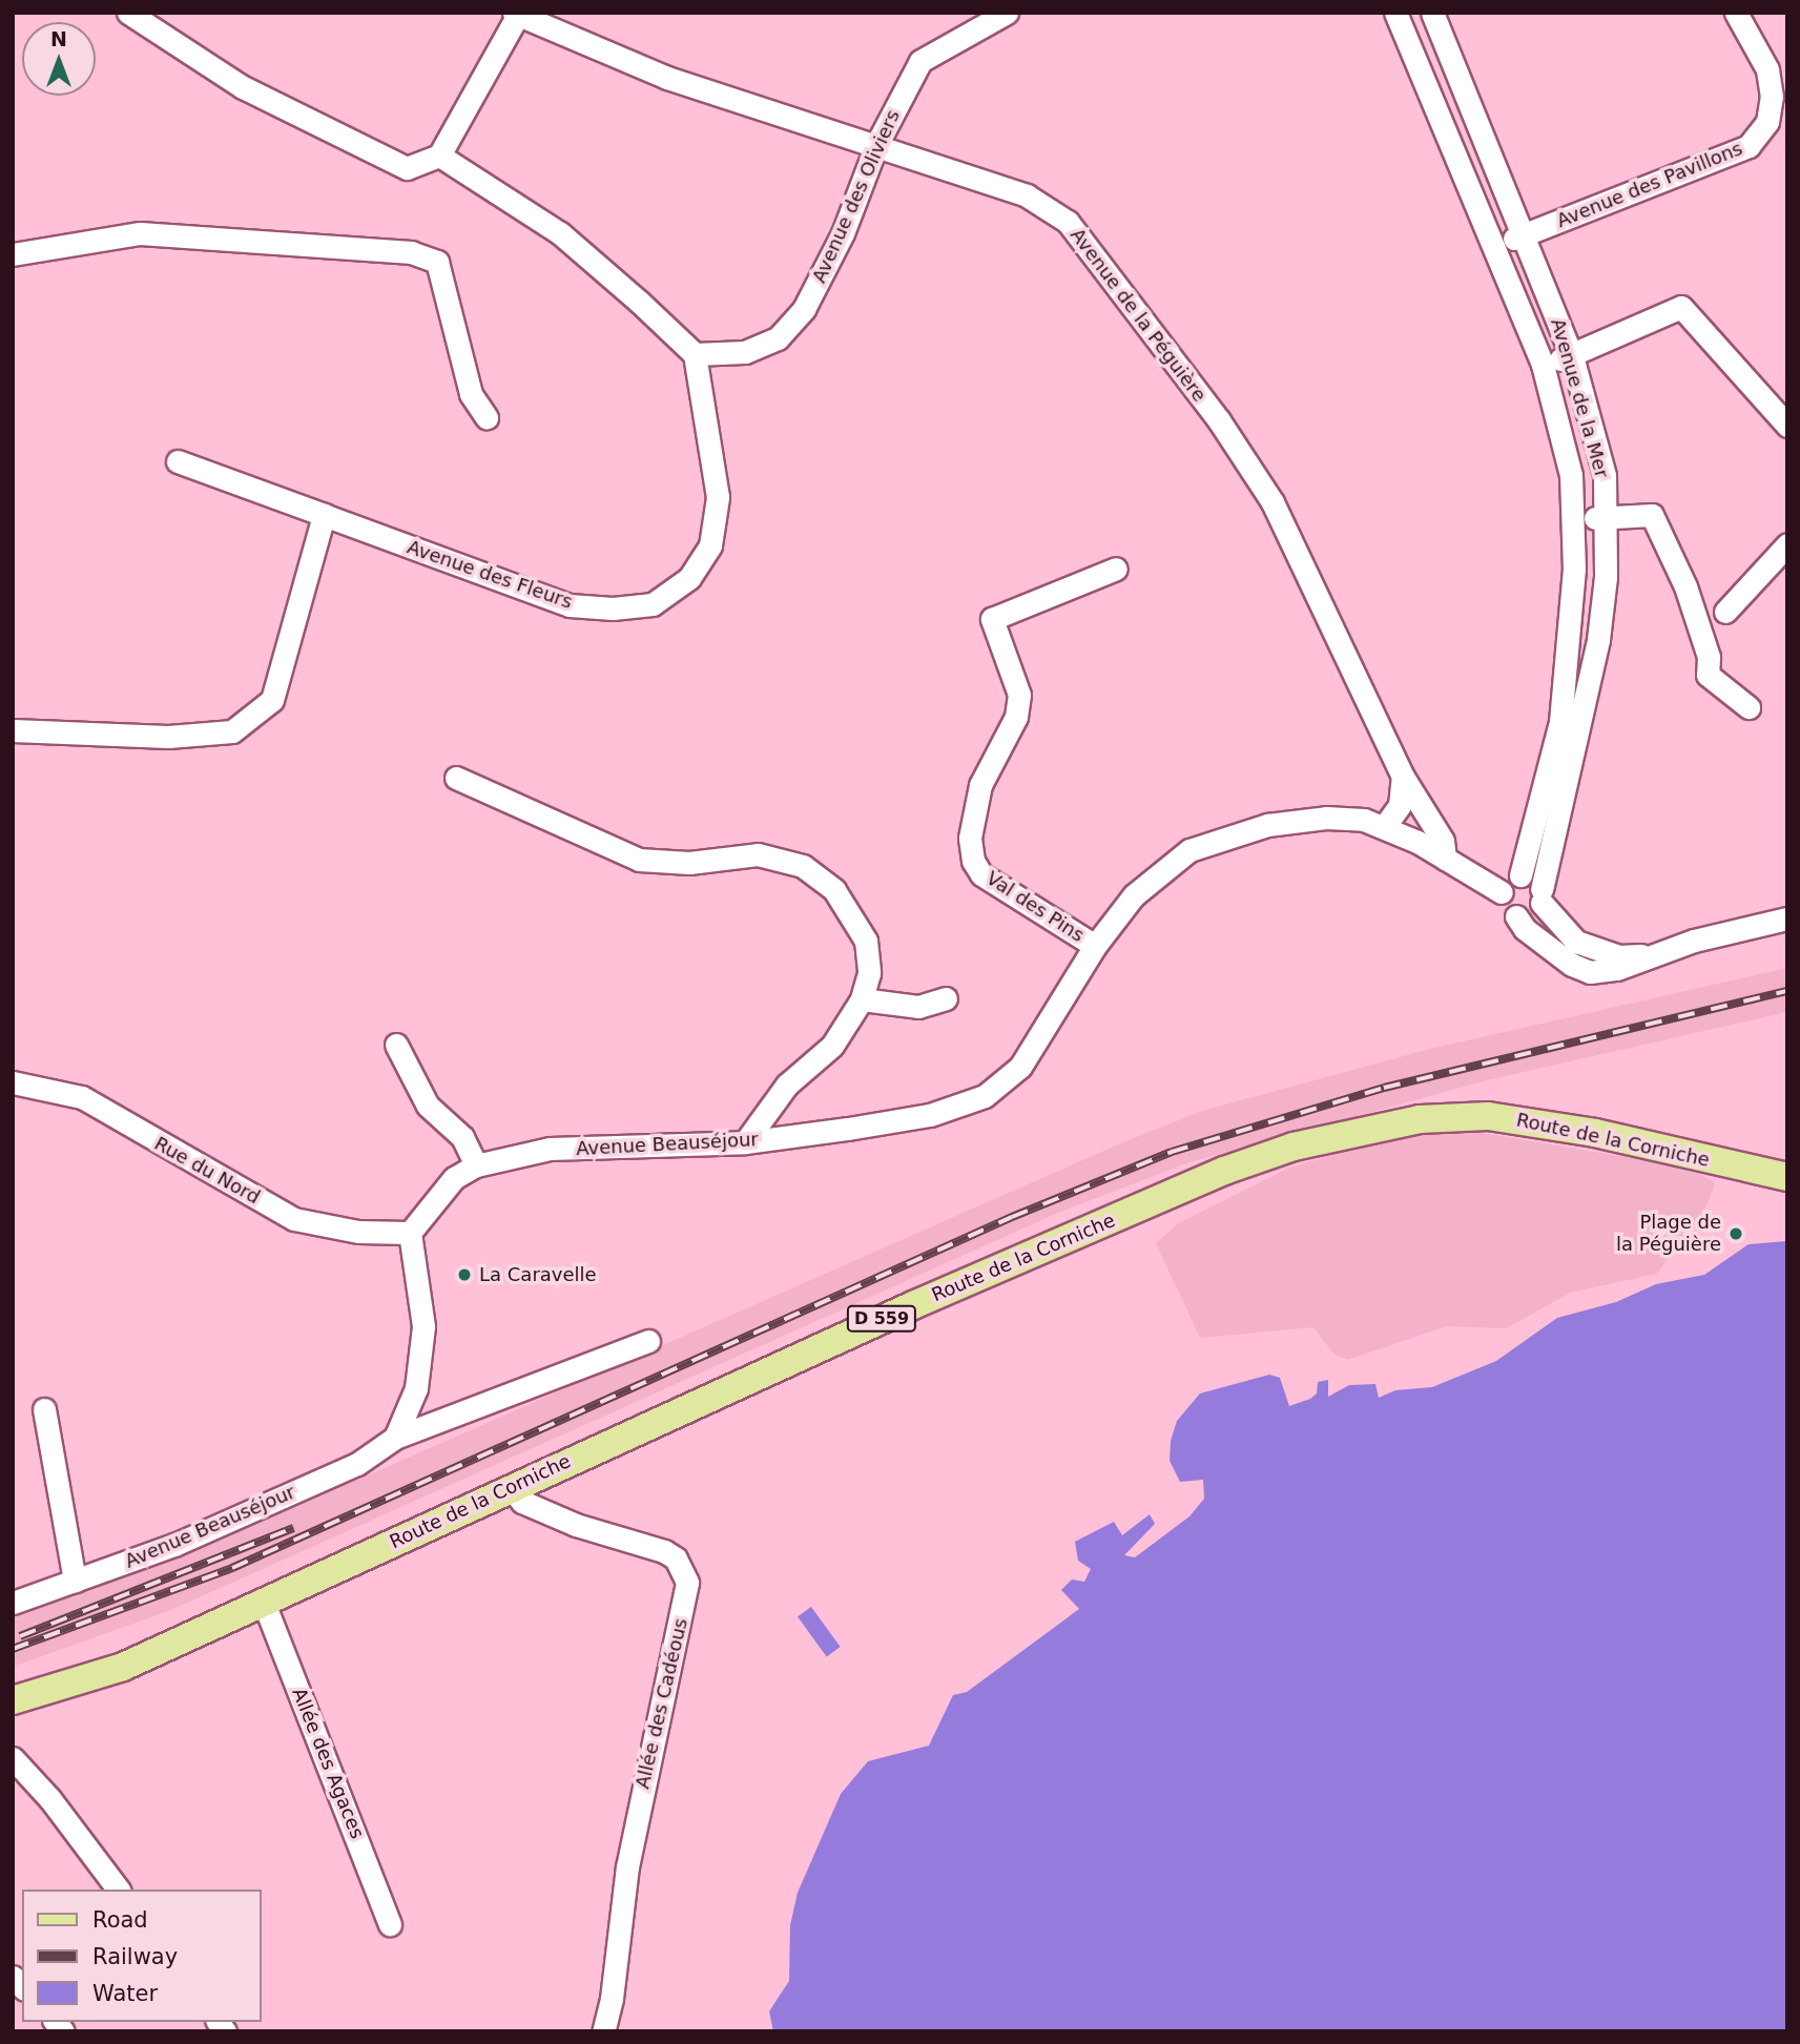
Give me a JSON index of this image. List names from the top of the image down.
{
  "streets": {
    "main road": ["Route de la Corniche", "D 559"],
    "street": [
      "Avenue des Pavillons",
      "Avenue des Oliviers",
      "Avenue de la Péguière",
      "Avenue de la Mer",
      "Avenue des Fleurs",
      "Val des Pins",
      "Avenue Beauséjour",
      "Rue du Nord",
      "Allée des Cadéous",
      "Allée des Agaces"
    ]
  },
  "crossings": [
    ["Avenue des Pavillons", "Avenue de la Mer"],
    ["Avenue des Oliviers", "Avenue de la Péguière"],
    ["Avenue des Oliviers", "Avenue des Fleurs"],
    ["Avenue de la Péguière", "Avenue Beauséjour"],
    ["Val des Pins", "Avenue Beauséjour"],
    ["Route de la Corniche", "Allée des Cadéous"],
    ["Route de la Corniche", "Allée des Agaces"],
    ["Avenue Beauséjour", "Rue du Nord"]
  ],
  "places": ["Plage de la Péguière", "La Caravelle"],
  "legend": ["Road", "Railway", "Water"],
  "north": "top"
}
